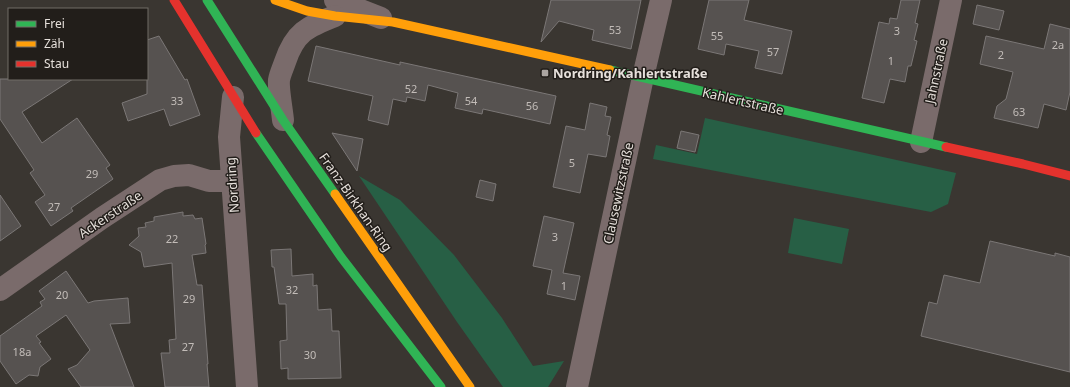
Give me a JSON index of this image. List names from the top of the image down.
{
  "streets": {
    "main road": ["Kahlertstraße", "Franz-Birkhan-Ring"],
    "street": [
      "Jahnstraße",
      "Nordring",
      "Clausewitzstraße",
      "Ackerstraße"
    ]
  },
  "crossings": [
    ["Jahnstraße", "Kahlertstraße"],
    ["Kahlertstraße", "Clausewitzstraße"],
    ["Nordring", "Ackerstraße"]
  ],
  "places": {
    "transit": ["Nordring/Kahlertstraße"]
  },
  "house_numbers": [
    "53",
    "3",
    "55",
    "2a",
    "57",
    "2",
    "1",
    "52",
    "33",
    "54",
    "56",
    "63",
    "5",
    "29",
    "27",
    "3",
    "22",
    "1",
    "32",
    "20",
    "29",
    "27",
    "18a",
    "30"
  ],
  "legend": ["Frei", "Zäh", "Stau"]
}
